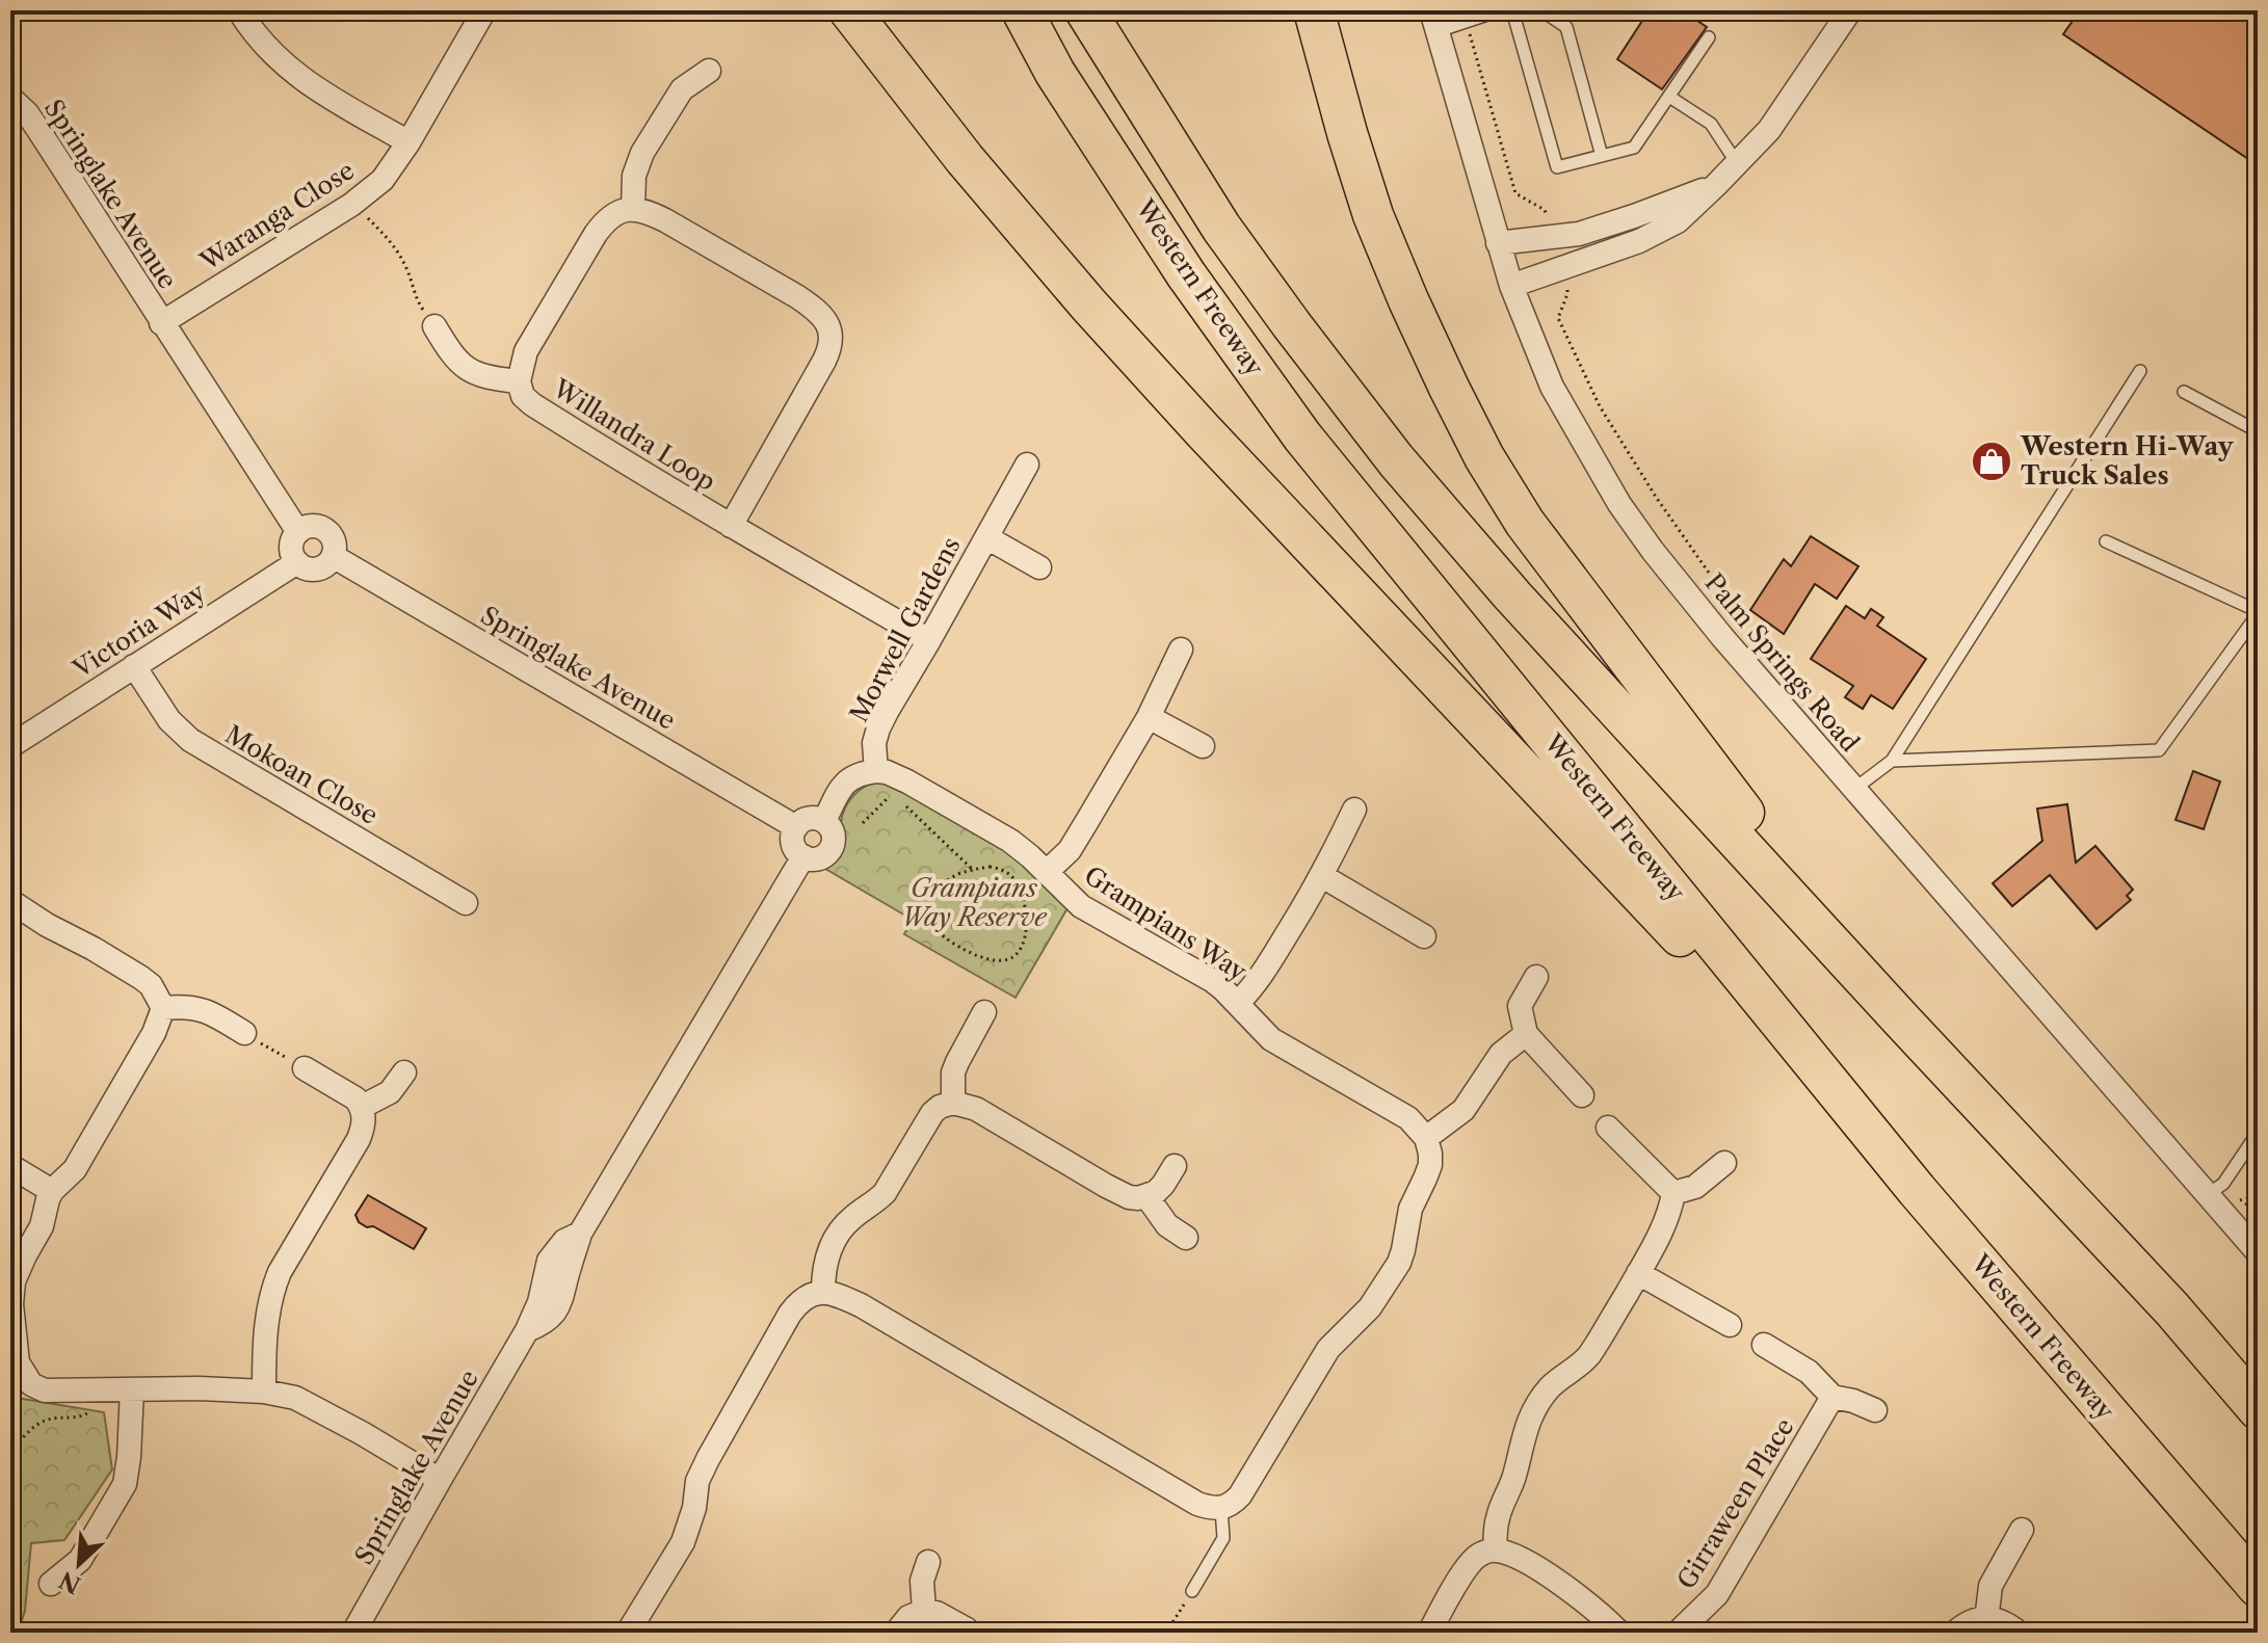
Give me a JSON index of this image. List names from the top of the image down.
{
  "streets": {
    "highway": ["Western Freeway"],
    "street": [
      "Springlake Avenue",
      "Waranga Close",
      "Willandra Loop",
      "Morwell Gardens",
      "Victoria Way",
      "Palm Springs Road",
      "Mokoan Close",
      "Grampians Way",
      "Girraween Place"
    ]
  },
  "crossings": [
    ["Springlake Avenue", "Waranga Close"],
    ["Springlake Avenue", "Victoria Way"],
    ["Willandra Loop", "Morwell Gardens"],
    ["Morwell Gardens", "Grampians Way"],
    ["Victoria Way", "Mokoan Close"]
  ],
  "parks": ["Grampians Way Reserve"],
  "places": {
    "shop": ["Western Hi-Way Truck Sales"]
  },
  "north": "bottom left"
}
